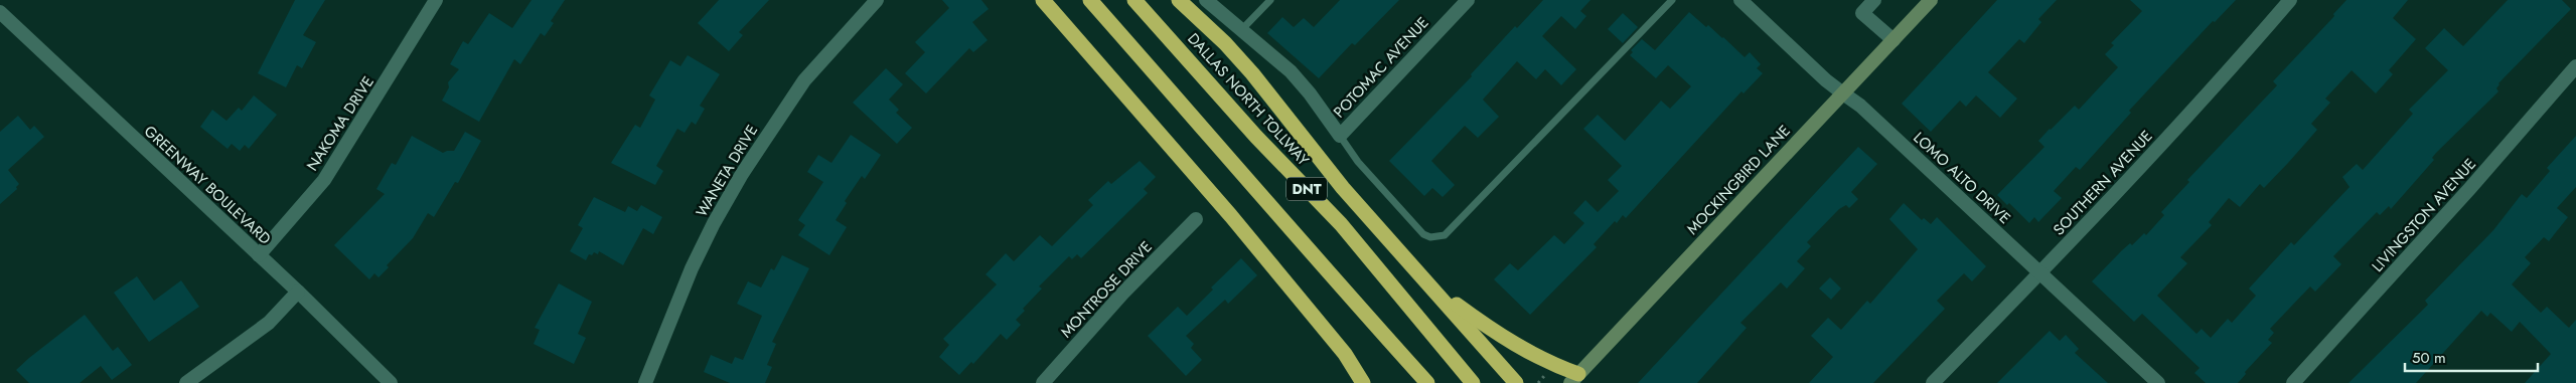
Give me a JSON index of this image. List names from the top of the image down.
{
  "streets": {
    "highway": ["DALLAS NORTH TOLLWAY", "DNT"],
    "main road": ["MOCKINGBIRD LANE"],
    "street": [
      "POTOMAC AVENUE",
      "NAKOMA DRIVE",
      "WANETA DRIVE",
      "LOMO ALTO DRIVE",
      "SOUTHERN AVENUE",
      "GREENWAY BOULEVARD",
      "LIVINGSTON AVENUE",
      "MONTROSE DRIVE"
    ]
  },
  "crossings": [
    ["NAKOMA DRIVE", "GREENWAY BOULEVARD"],
    ["LOMO ALTO DRIVE", "MOCKINGBIRD LANE"],
    ["LOMO ALTO DRIVE", "SOUTHERN AVENUE"]
  ],
  "scale_bar": "50 m"
}
